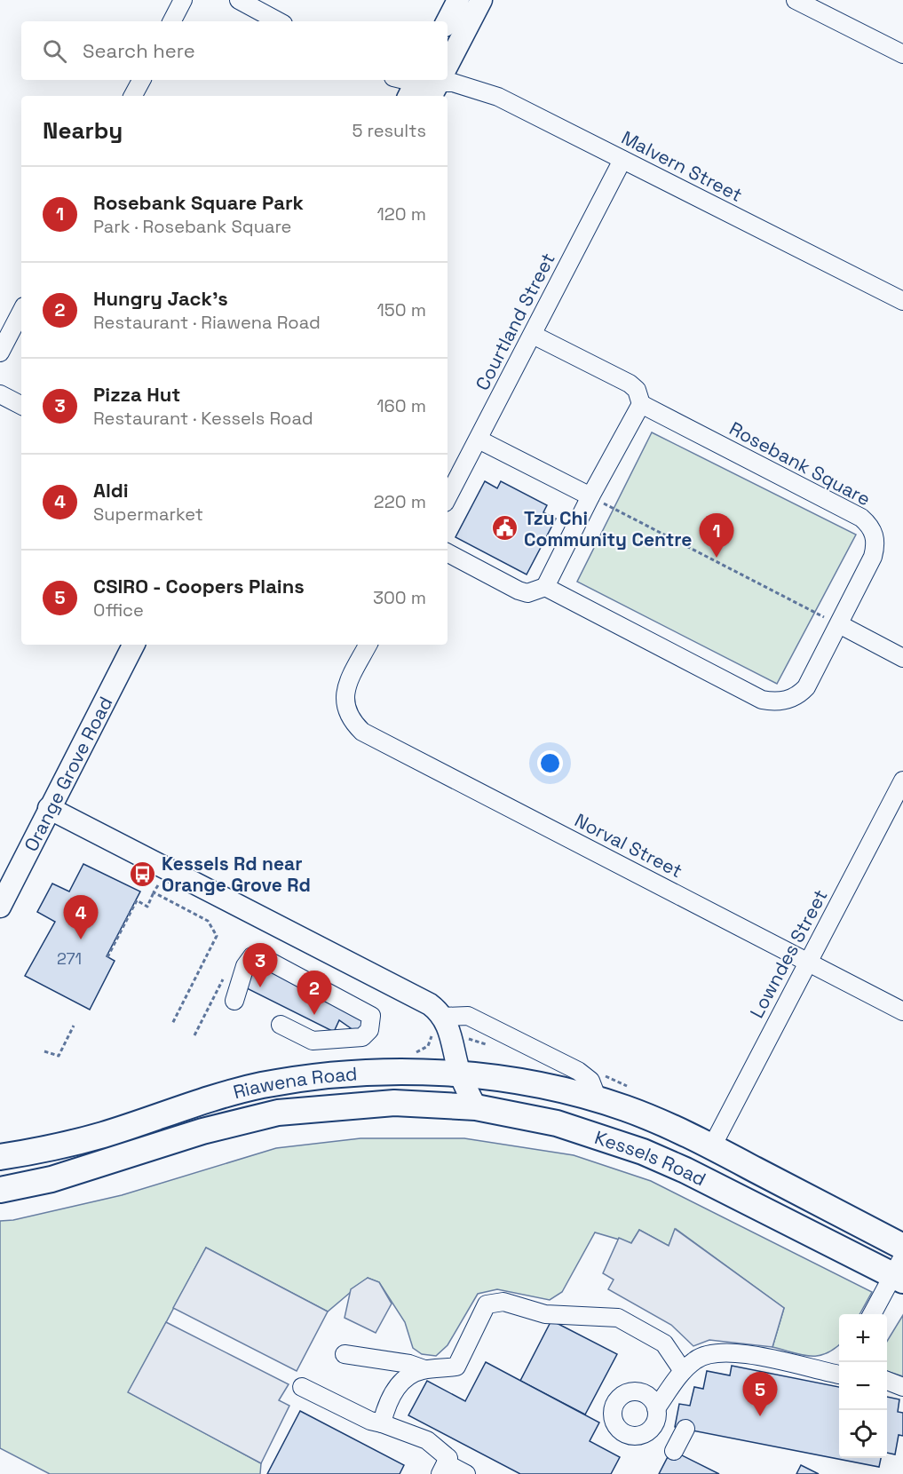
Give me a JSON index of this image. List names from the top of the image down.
{
  "streets": {
    "highway": ["Riawena Road", "Kessels Road"],
    "main road": ["Orange Grove Road"],
    "street": [
      "Malvern Street",
      "Courtland Street",
      "Rosebank Square",
      "Norval Street",
      "Lowndes Street"
    ]
  },
  "crossings": [
    ["Malvern Street", "Courtland Street"],
    ["Norval Street", "Lowndes Street"],
    ["Lowndes Street", "Kessels Road"],
    ["Riawena Road", "Kessels Road"]
  ],
  "places": {
    "public building": ["Tzu Chi Community Centre"],
    "bus stop": ["Kessels Rd near Orange Grove Rd"]
  },
  "house_numbers": ["271"],
  "page": {
    "search": "Search here",
    "heading": ["Nearby", "5 results"],
    "list": [
      {
        "mark": "1",
        "name": "Rosebank Square Park",
        "note": "Park · Rosebank Square",
        "value": "120 m"
      },
      {
        "mark": "2",
        "name": "Hungry Jack's",
        "note": "Restaurant · Riawena Road",
        "value": "150 m"
      },
      {
        "mark": "3",
        "name": "Pizza Hut",
        "note": "Restaurant · Kessels Road",
        "value": "160 m"
      },
      {
        "mark": "4",
        "name": "Aldi",
        "note": "Supermarket",
        "value": "220 m"
      },
      {
        "mark": "5",
        "name": "CSIRO - Coopers Plains",
        "note": "Office",
        "value": "300 m"
      }
    ],
    "pins": [
      "1",
      "4",
      "3",
      "2",
      "5"
    ],
    "map_buttons": ["+", "−"]
  }
}
